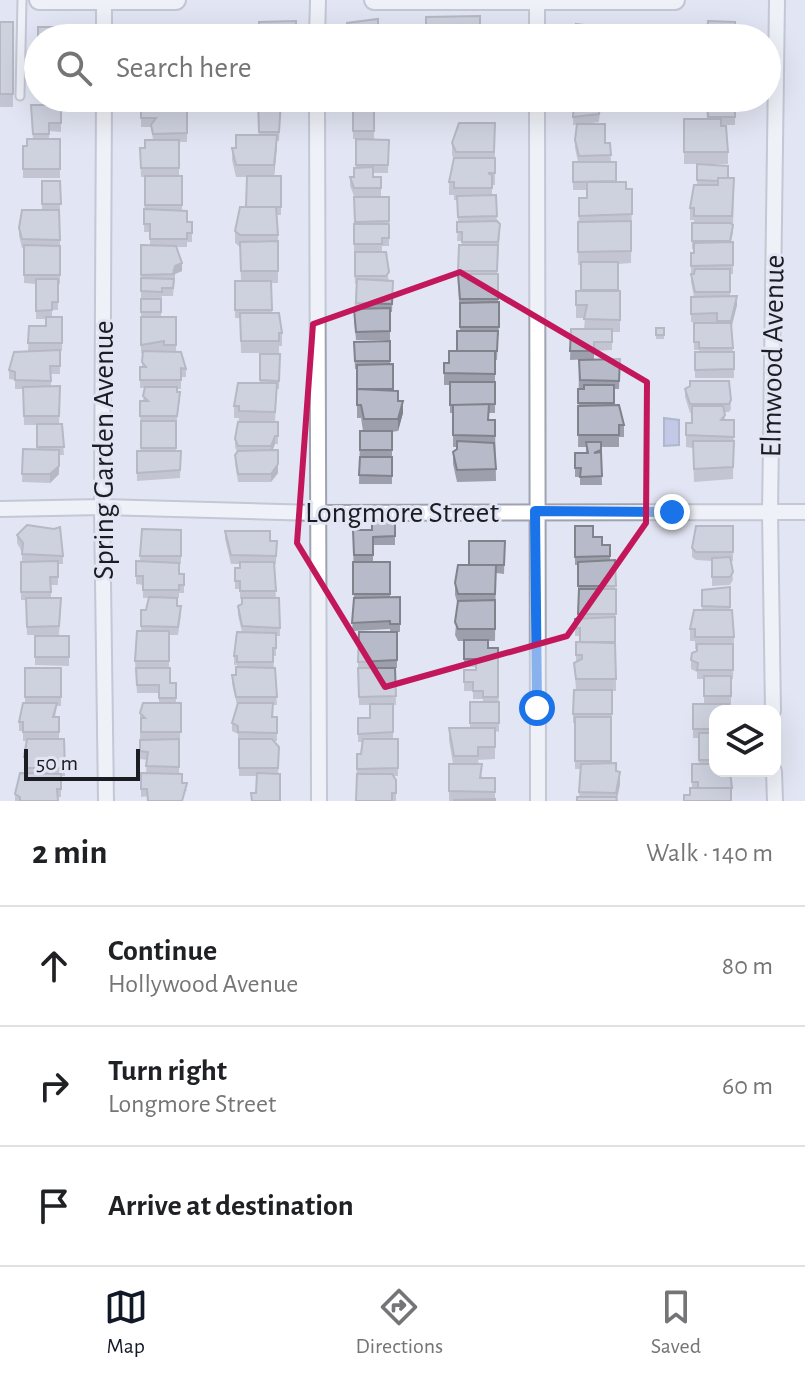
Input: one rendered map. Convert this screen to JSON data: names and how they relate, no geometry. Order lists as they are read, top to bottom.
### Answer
{
  "streets": {
    "street": ["Elmwood Avenue", "Spring Garden Avenue", "Longmore Street"]
  },
  "crossings": [
    ["Elmwood Avenue", "Longmore Street"],
    ["Spring Garden Avenue", "Longmore Street"]
  ],
  "scale_bar": "50 m",
  "page": {
    "search": "Search here",
    "scale": "50 m",
    "heading": ["2 min", "Walk · 140 m"],
    "list": [
      ["Continue", "Hollywood Avenue", "80 m"],
      ["Turn right", "Longmore Street", "60 m"],
      "Arrive at destination"
    ],
    "nav": ["Map", "Directions", "Saved"]
  }
}
